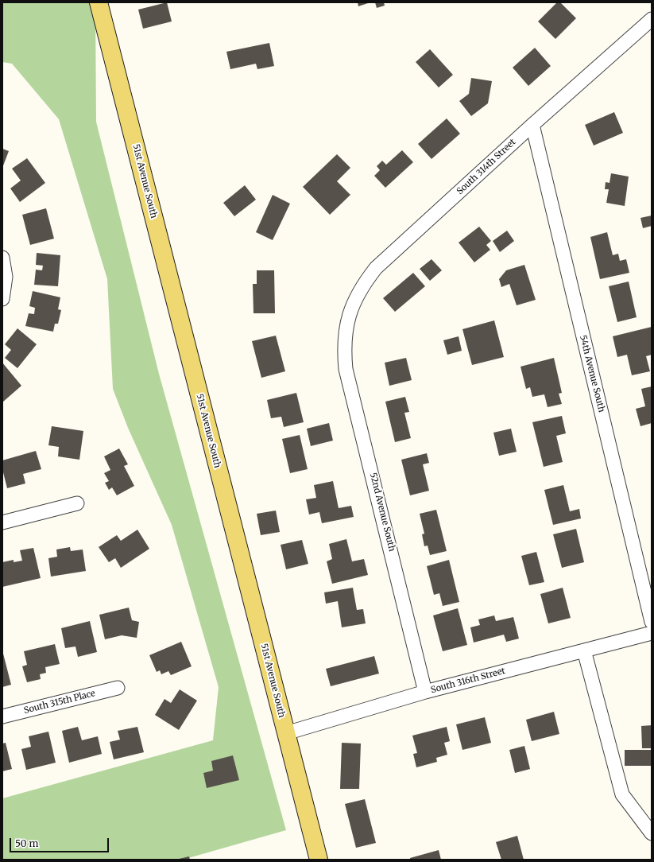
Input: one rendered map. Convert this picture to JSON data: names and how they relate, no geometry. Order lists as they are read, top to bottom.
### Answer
{
  "streets": {
    "main road": ["51st Avenue South"],
    "street": [
      "South 314th Street",
      "54th Avenue South",
      "52nd Avenue South",
      "South 316th Street",
      "South 315th Place"
    ]
  },
  "crossings": [
    ["South 314th Street", "54th Avenue South"],
    ["South 314th Street", "52nd Avenue South"],
    ["51st Avenue South", "South 316th Street"],
    ["52nd Avenue South", "South 316th Street"]
  ],
  "scale_bar": "50 m"
}
